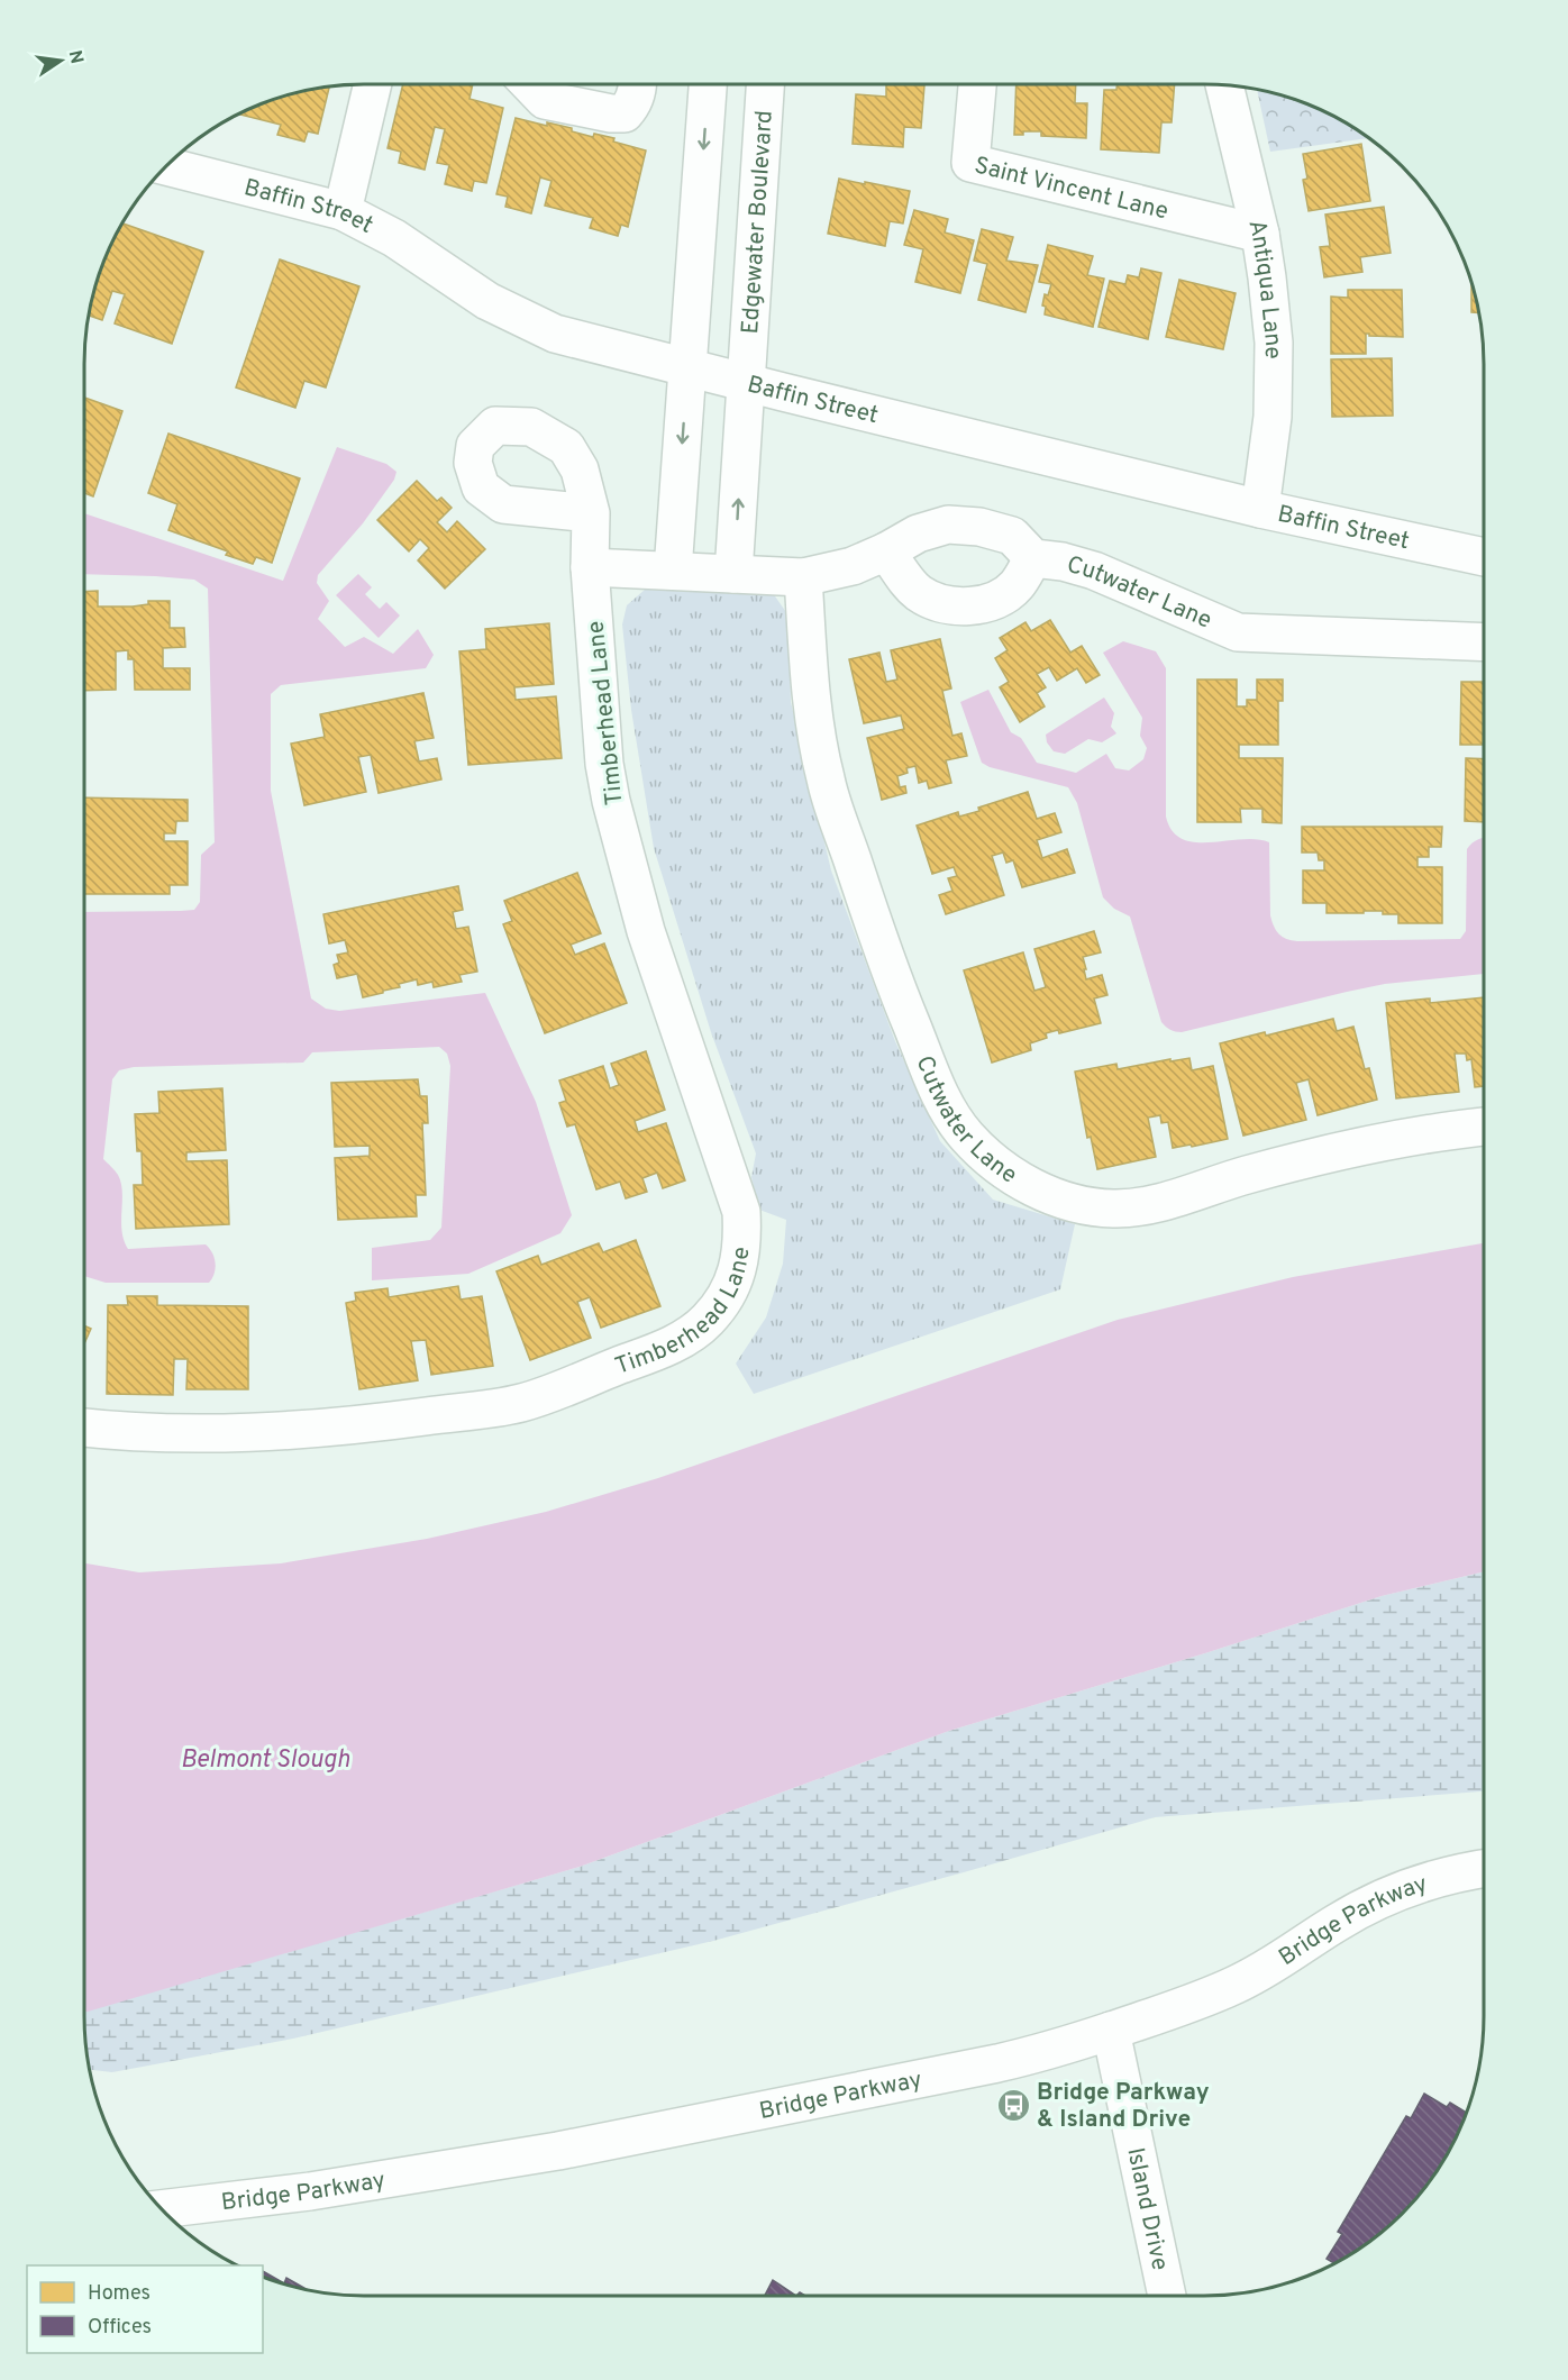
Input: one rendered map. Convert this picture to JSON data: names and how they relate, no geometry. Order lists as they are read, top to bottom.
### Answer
{
  "streets": {
    "street": [
      "Saint Vincent Lane",
      "Baffin Street",
      "Edgewater Boulevard",
      "Antiqua Lane",
      "Cutwater Lane",
      "Timberhead Lane",
      "Bridge Parkway",
      "Island Drive"
    ]
  },
  "crossings": [
    ["Saint Vincent Lane", "Antiqua Lane"],
    ["Baffin Street", "Edgewater Boulevard"],
    ["Baffin Street", "Antiqua Lane"],
    ["Edgewater Boulevard", "Cutwater Lane"],
    ["Cutwater Lane", "Timberhead Lane"],
    ["Bridge Parkway", "Island Drive"]
  ],
  "water": ["Belmont Slough"],
  "places": {
    "bus stop": ["Bridge Parkway & Island Drive"]
  },
  "legend": ["Homes", "Offices"],
  "north": "right"
}
